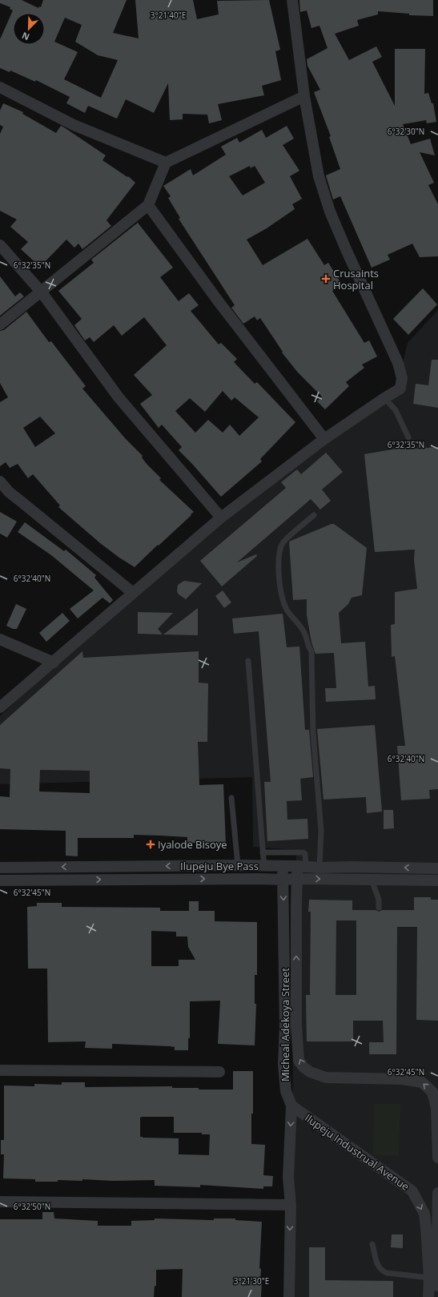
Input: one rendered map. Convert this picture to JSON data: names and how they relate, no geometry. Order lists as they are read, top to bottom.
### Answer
{
  "streets": {
    "street": ["Ilupeju Bye Pass", "Micheal Adekoya Street", "Ilupeju Industrual Avenue"]
  },
  "crossings": [
    ["Ilupeju Bye Pass", "Micheal Adekoya Street"],
    ["Micheal Adekoya Street", "Ilupeju Industrual Avenue"]
  ],
  "one_way": ["Ilupeju Industrual Avenue"],
  "places": {
    "health": ["Crusaints Hospital", "Iyalode Bisoye"]
  },
  "north": "bottom left",
  "coordinates": [
    "3°21'40\"E",
    "6°32'30\"N",
    "6°32'35\"N",
    "6°32'40\"N",
    "6°32'45\"N",
    "6°32'50\"N",
    "3°21'30\"E"
  ]
}
